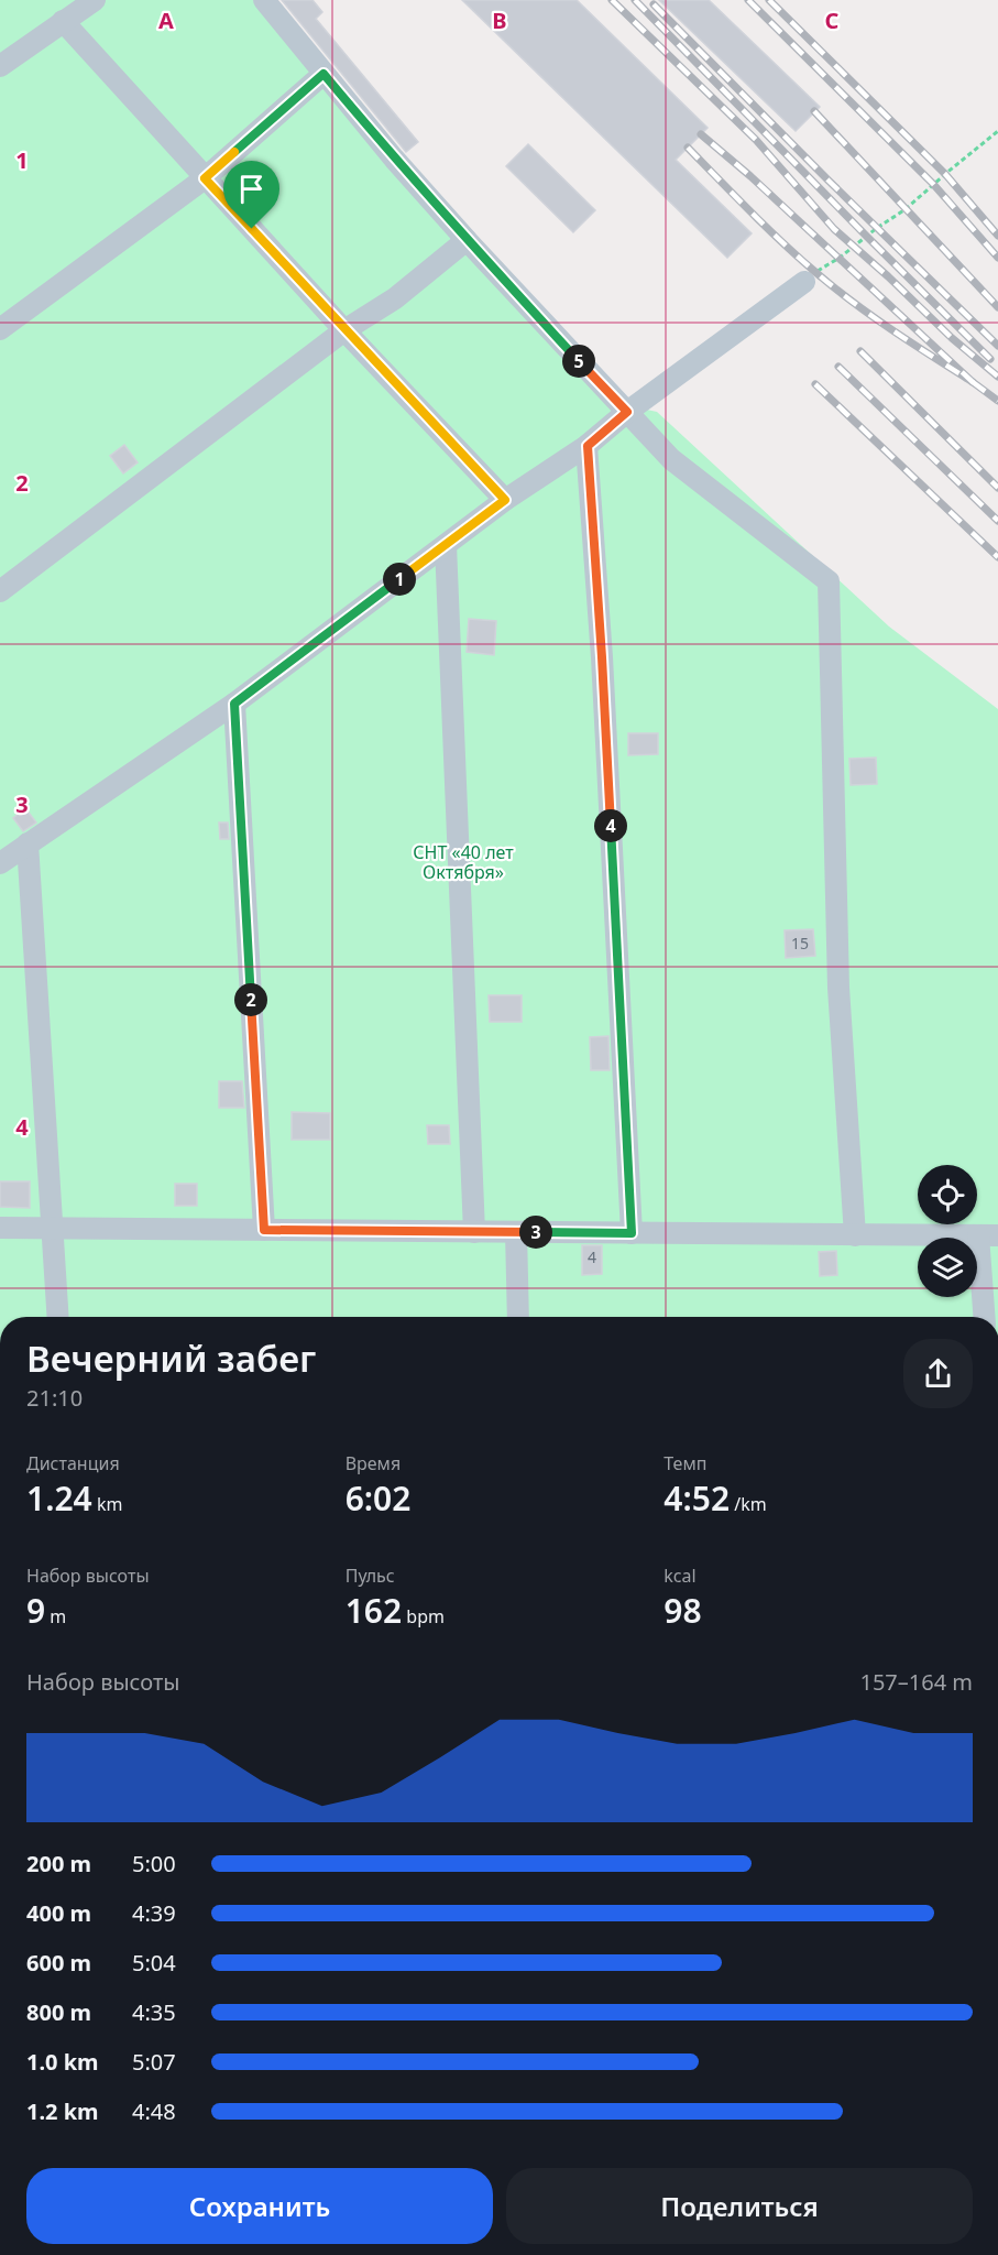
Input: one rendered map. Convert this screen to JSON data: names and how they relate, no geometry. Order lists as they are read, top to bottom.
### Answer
{
  "parks": ["СНТ «40 лет Октября»"],
  "house_numbers": ["15", "4"],
  "page": {
    "pins": [
      "5",
      "1",
      "4",
      "2",
      "3"
    ],
    "heading": ["Вечерний забег", "21:10"],
    "stats": [
      ["Дистанция", "1.24 km"],
      ["Время", "6:02"],
      ["Темп", "4:52 /km"],
      ["Набор высоты", "9 m"],
      ["Пульс", "162 bpm"],
      ["kcal", "98"]
    ],
    "chart": ["Набор высоты", "157–164 m"],
    "list": [
      {
        "name": "200 m",
        "note": "5:00"
      },
      {
        "name": "400 m",
        "note": "4:39"
      },
      {
        "name": "600 m",
        "note": "5:04"
      },
      {
        "name": "800 m",
        "note": "4:35"
      },
      {
        "name": "1.0 km",
        "note": "5:07"
      },
      {
        "name": "1.2 km",
        "note": "4:48"
      }
    ],
    "buttons": ["Сохранить", "Поделиться"]
  },
  "grid": {
    "columns": ["A", "B", "C"],
    "rows": [
      "1",
      "2",
      "3",
      "4"
    ]
  }
}
